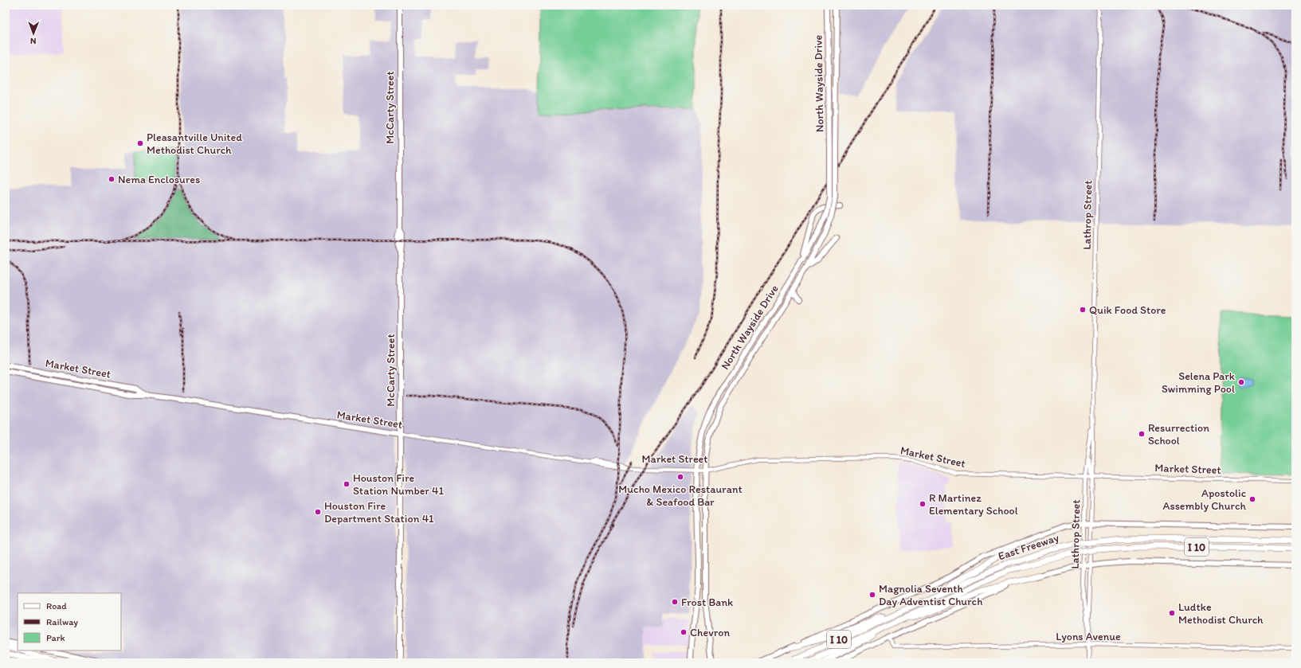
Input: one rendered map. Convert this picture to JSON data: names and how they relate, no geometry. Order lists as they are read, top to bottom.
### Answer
{
  "streets": {
    "highway": ["East Freeway", "I 10"],
    "main road": ["North Wayside Drive", "McCarty Street", "Market Street"],
    "street": ["Lathrop Street", "Lyons Avenue"]
  },
  "crossings": [
    ["North Wayside Drive", "Market Street"],
    ["McCarty Street", "Market Street"],
    ["Lathrop Street", "Market Street"],
    ["Lathrop Street", "Lyons Avenue"]
  ],
  "places": [
    "Pleasantville United Methodist Church",
    "Nema Enclosures",
    "Quik Food Store",
    "Selena Park Swimming Pool",
    "Resurrection School",
    "Mucho Mexico Restaurant & Seafood Bar",
    "Houston Fire Station Number 41",
    "Apostolic Assembly Church",
    "R Martinez Elementary School",
    "Houston Fire Department Station 41",
    "Magnolia Seventh Day Adventist Church",
    "Frost Bank",
    "Ludtke Methodist Church",
    "Chevron"
  ],
  "legend": ["Road", "Railway", "Park"],
  "north": "bottom"
}
